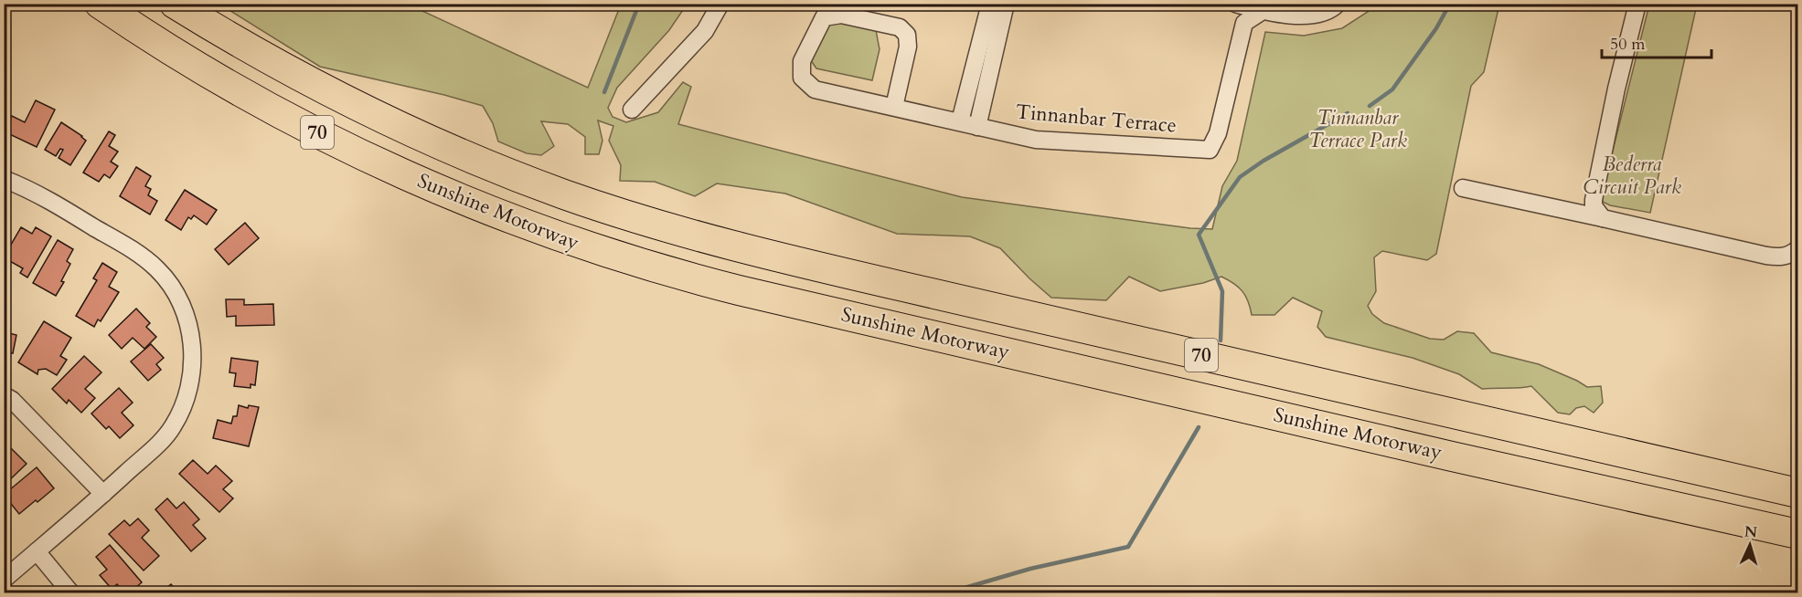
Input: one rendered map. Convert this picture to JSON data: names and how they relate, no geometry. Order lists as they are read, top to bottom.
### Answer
{
  "streets": {
    "highway": ["70", "Sunshine Motorway"],
    "street": ["Tinnanbar Terrace"]
  },
  "parks": ["Tinnanbar Terrace Park", "Bederra Circuit Park"],
  "scale_bar": "50 m",
  "north": "top"
}
